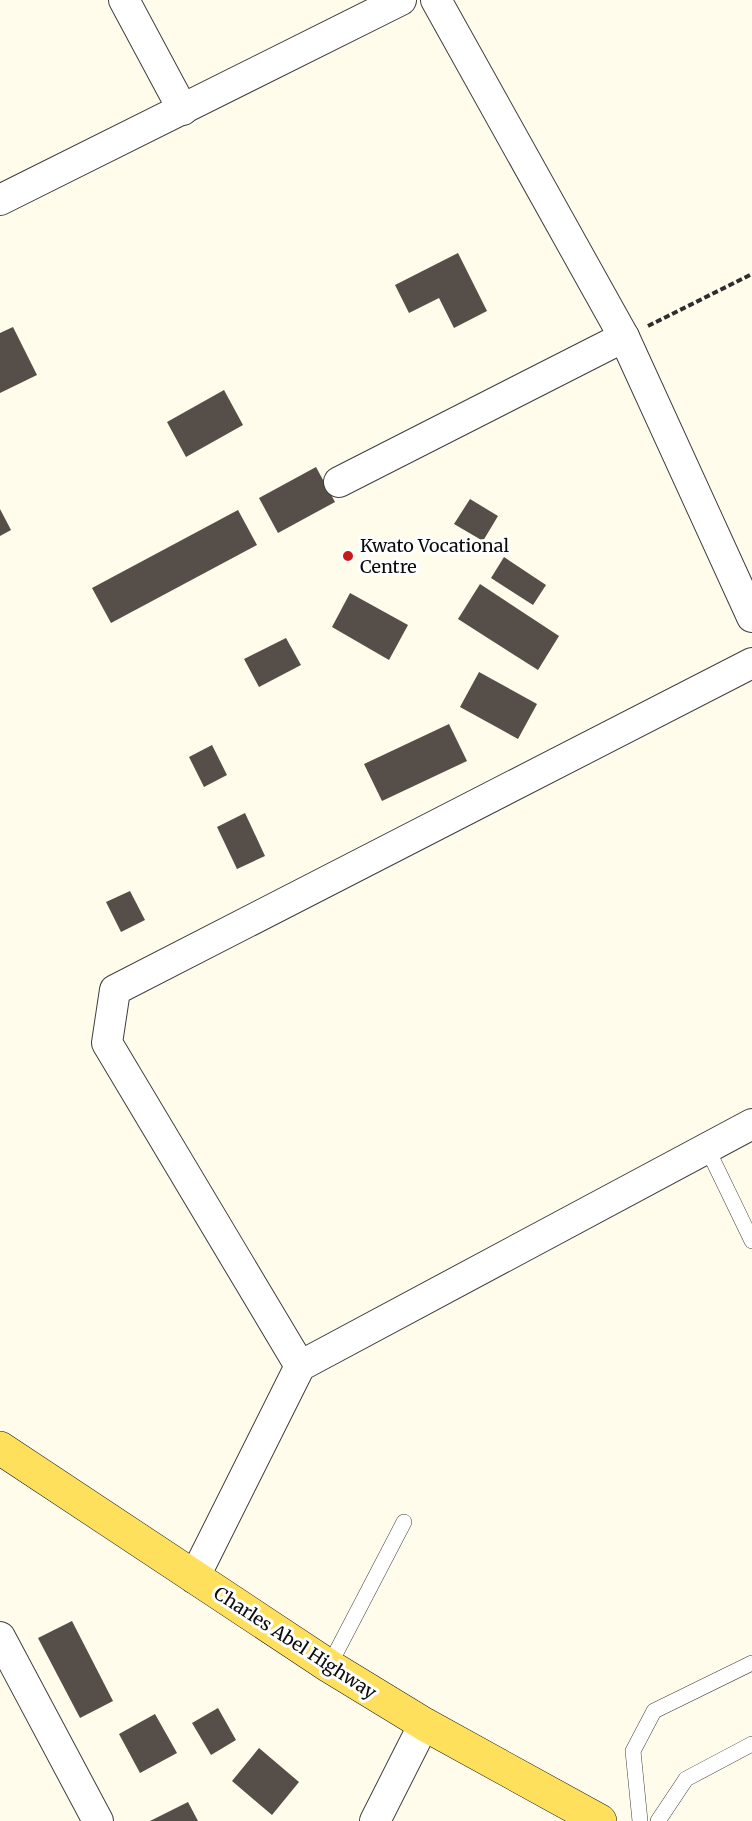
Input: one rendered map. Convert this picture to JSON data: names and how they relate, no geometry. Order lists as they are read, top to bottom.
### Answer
{
  "streets": {
    "main road": ["Charles Abel Highway"]
  },
  "places": ["Kwato Vocational Centre"]
}
